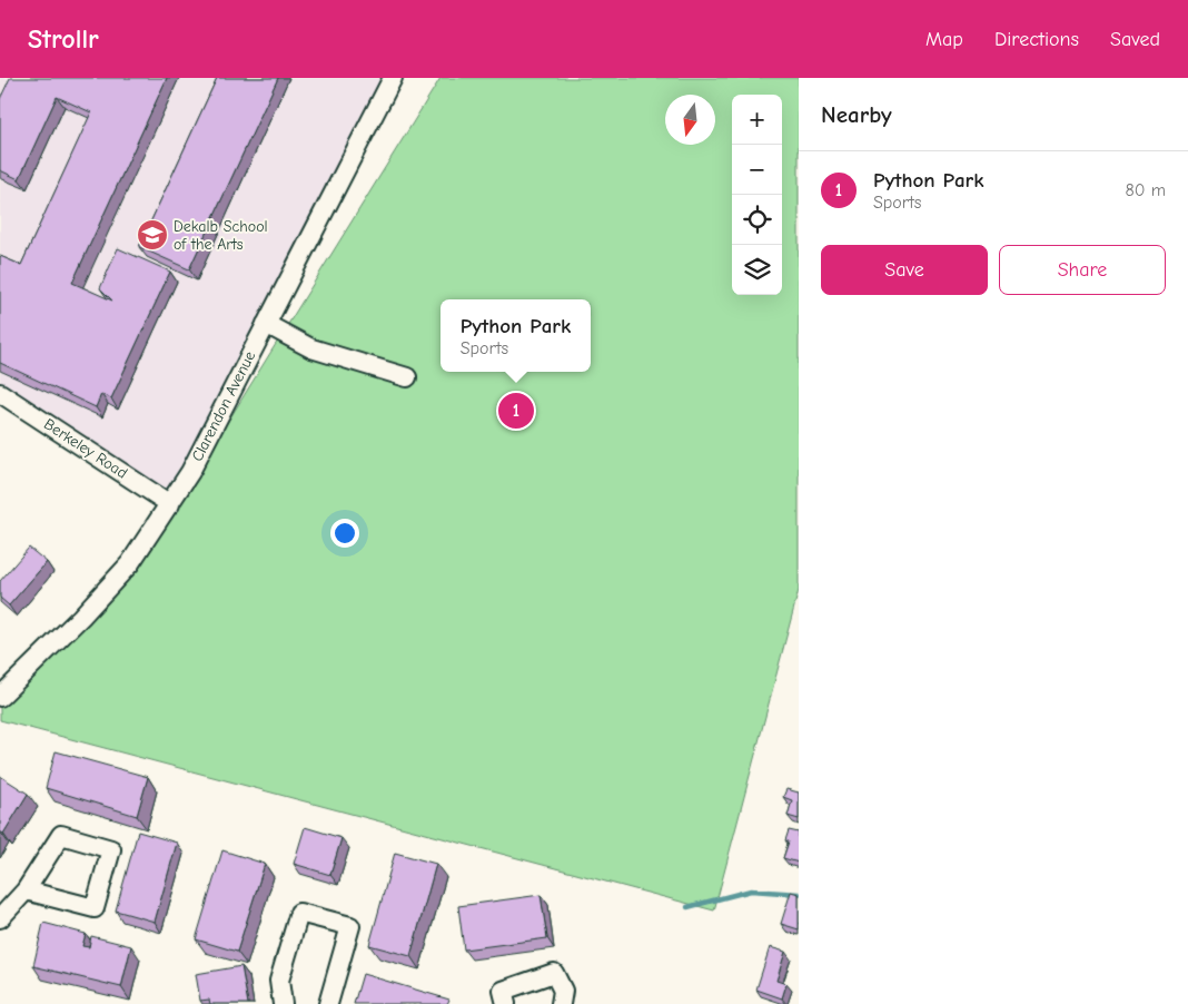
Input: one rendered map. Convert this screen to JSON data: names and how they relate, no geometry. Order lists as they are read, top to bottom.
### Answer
{
  "streets": {
    "street": ["Clarendon Avenue", "Berkeley Road"]
  },
  "crossings": [
    ["Clarendon Avenue", "Berkeley Road"]
  ],
  "places": {
    "school or university": ["Dekalb School of the Arts"]
  },
  "north": "bottom",
  "page": {
    "header": "Strollr",
    "nav": ["Map", "Directions", "Saved"],
    "heading": "Nearby",
    "map_buttons": ["+", "−"],
    "list": [
      {
        "mark": "1",
        "name": "Python Park",
        "note": "Sports",
        "value": "80 m"
      }
    ],
    "buttons": ["Save", "Share"],
    "popup": ["Python Park", "Sports"],
    "pins": "1"
  }
}
